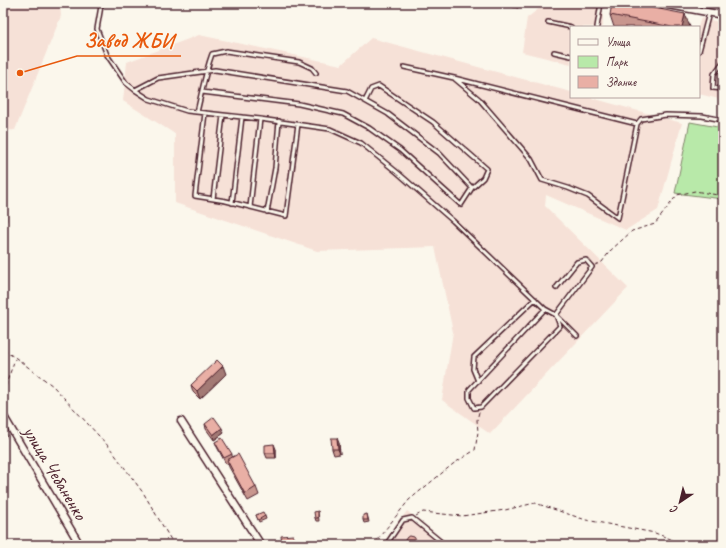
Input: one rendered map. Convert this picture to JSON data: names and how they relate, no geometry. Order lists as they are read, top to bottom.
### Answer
{
  "streets": {
    "street": ["улица Чебаненко"]
  },
  "places": ["Завод ЖБИ"],
  "legend": ["Улица", "Парк", "Здание"],
  "north": "bottom left"
}
